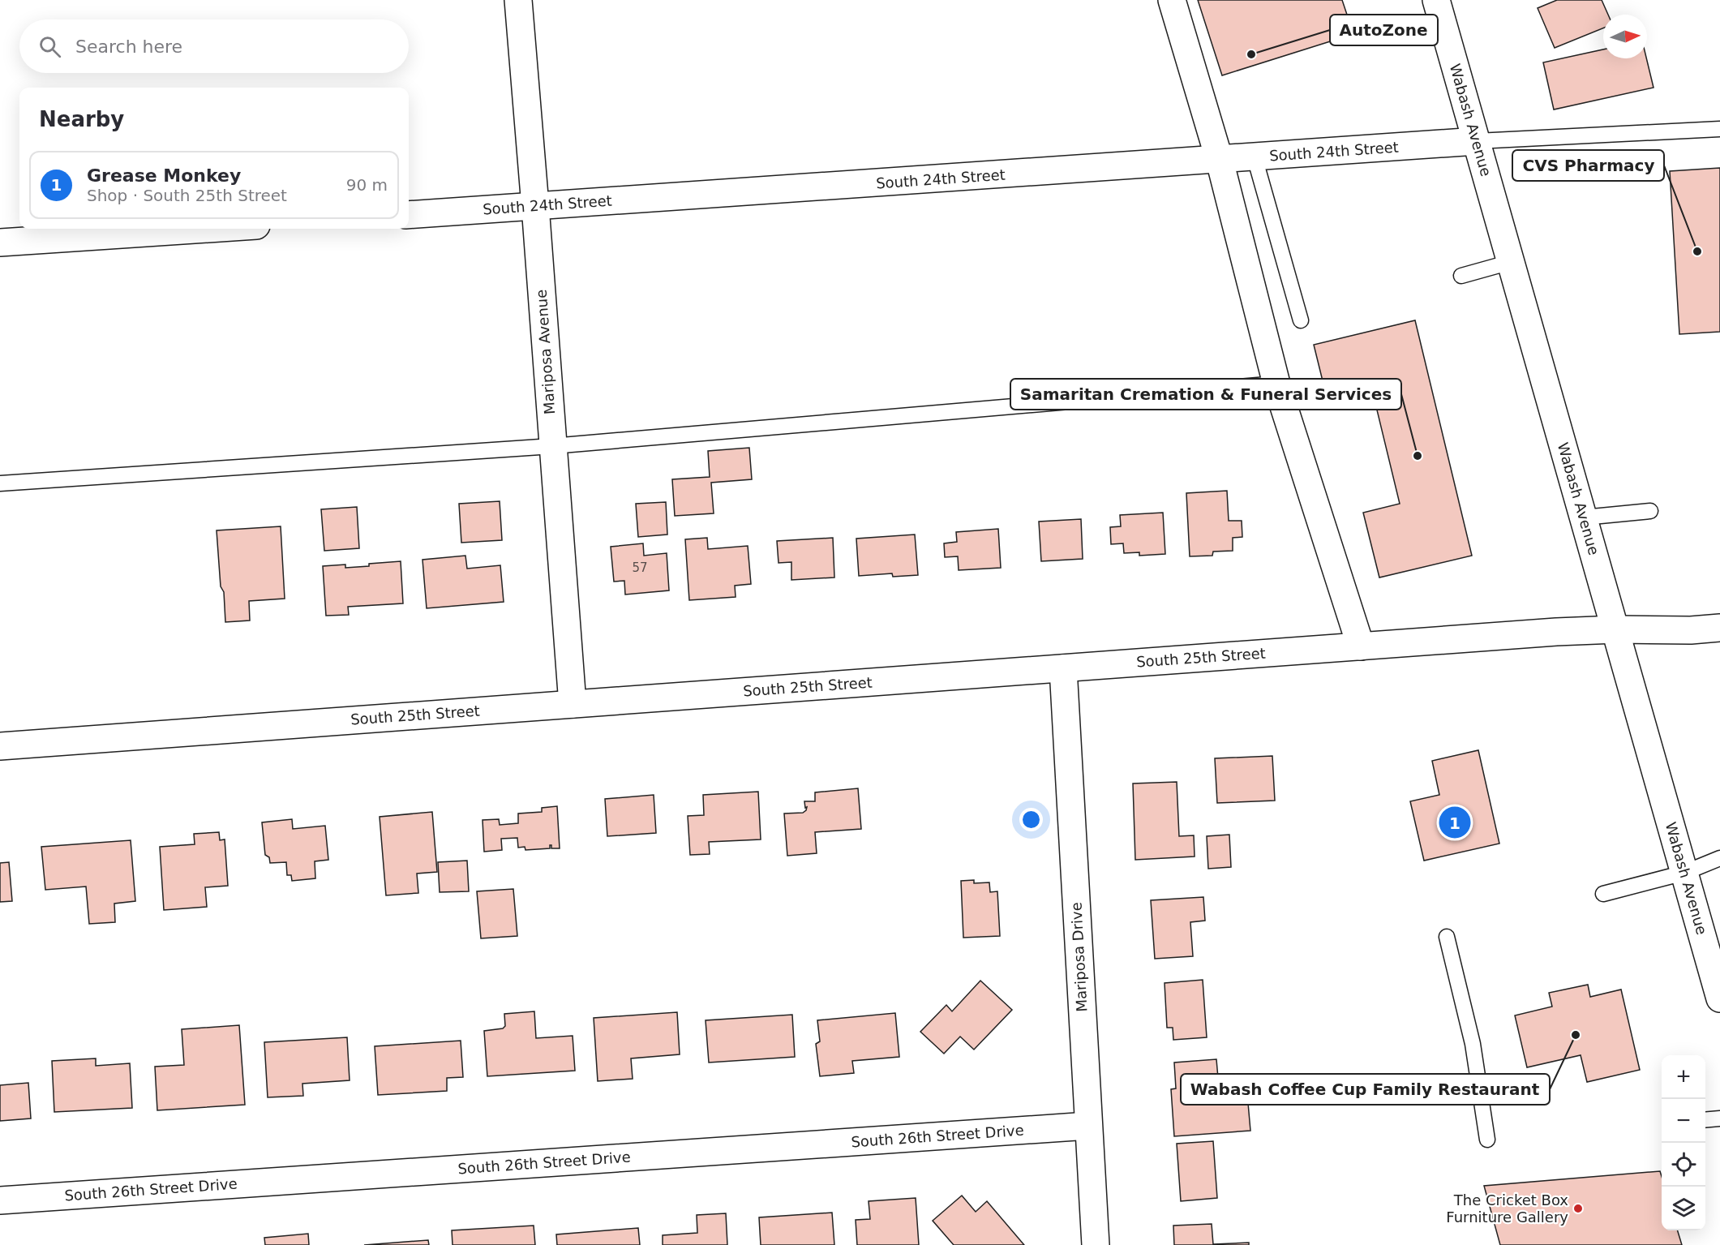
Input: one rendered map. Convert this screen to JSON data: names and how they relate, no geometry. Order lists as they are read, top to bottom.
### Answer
{
  "streets": {
    "street": [
      "Wabash Avenue",
      "South 24th Street",
      "Mariposa Avenue",
      "South 25th Street",
      "Mariposa Drive",
      "South 26th Street Drive"
    ]
  },
  "crossings": [
    ["Wabash Avenue", "South 24th Street"],
    ["Wabash Avenue", "South 25th Street"],
    ["South 24th Street", "Mariposa Avenue"],
    ["Mariposa Avenue", "South 25th Street"],
    ["South 25th Street", "Mariposa Drive"],
    ["Mariposa Drive", "South 26th Street Drive"]
  ],
  "places": [
    "AutoZone",
    "CVS Pharmacy",
    "Samaritan Cremation & Funeral Services",
    "Wabash Coffee Cup Family Restaurant",
    "The Cricket Box Furniture Gallery"
  ],
  "house_numbers": ["57"],
  "north": "right",
  "page": {
    "search": "Search here",
    "heading": "Nearby",
    "list": [
      {
        "mark": "1",
        "name": "Grease Monkey",
        "note": "Shop · South 25th Street",
        "value": "90 m"
      }
    ],
    "pins": "1",
    "map_buttons": ["+", "−"]
  }
}
